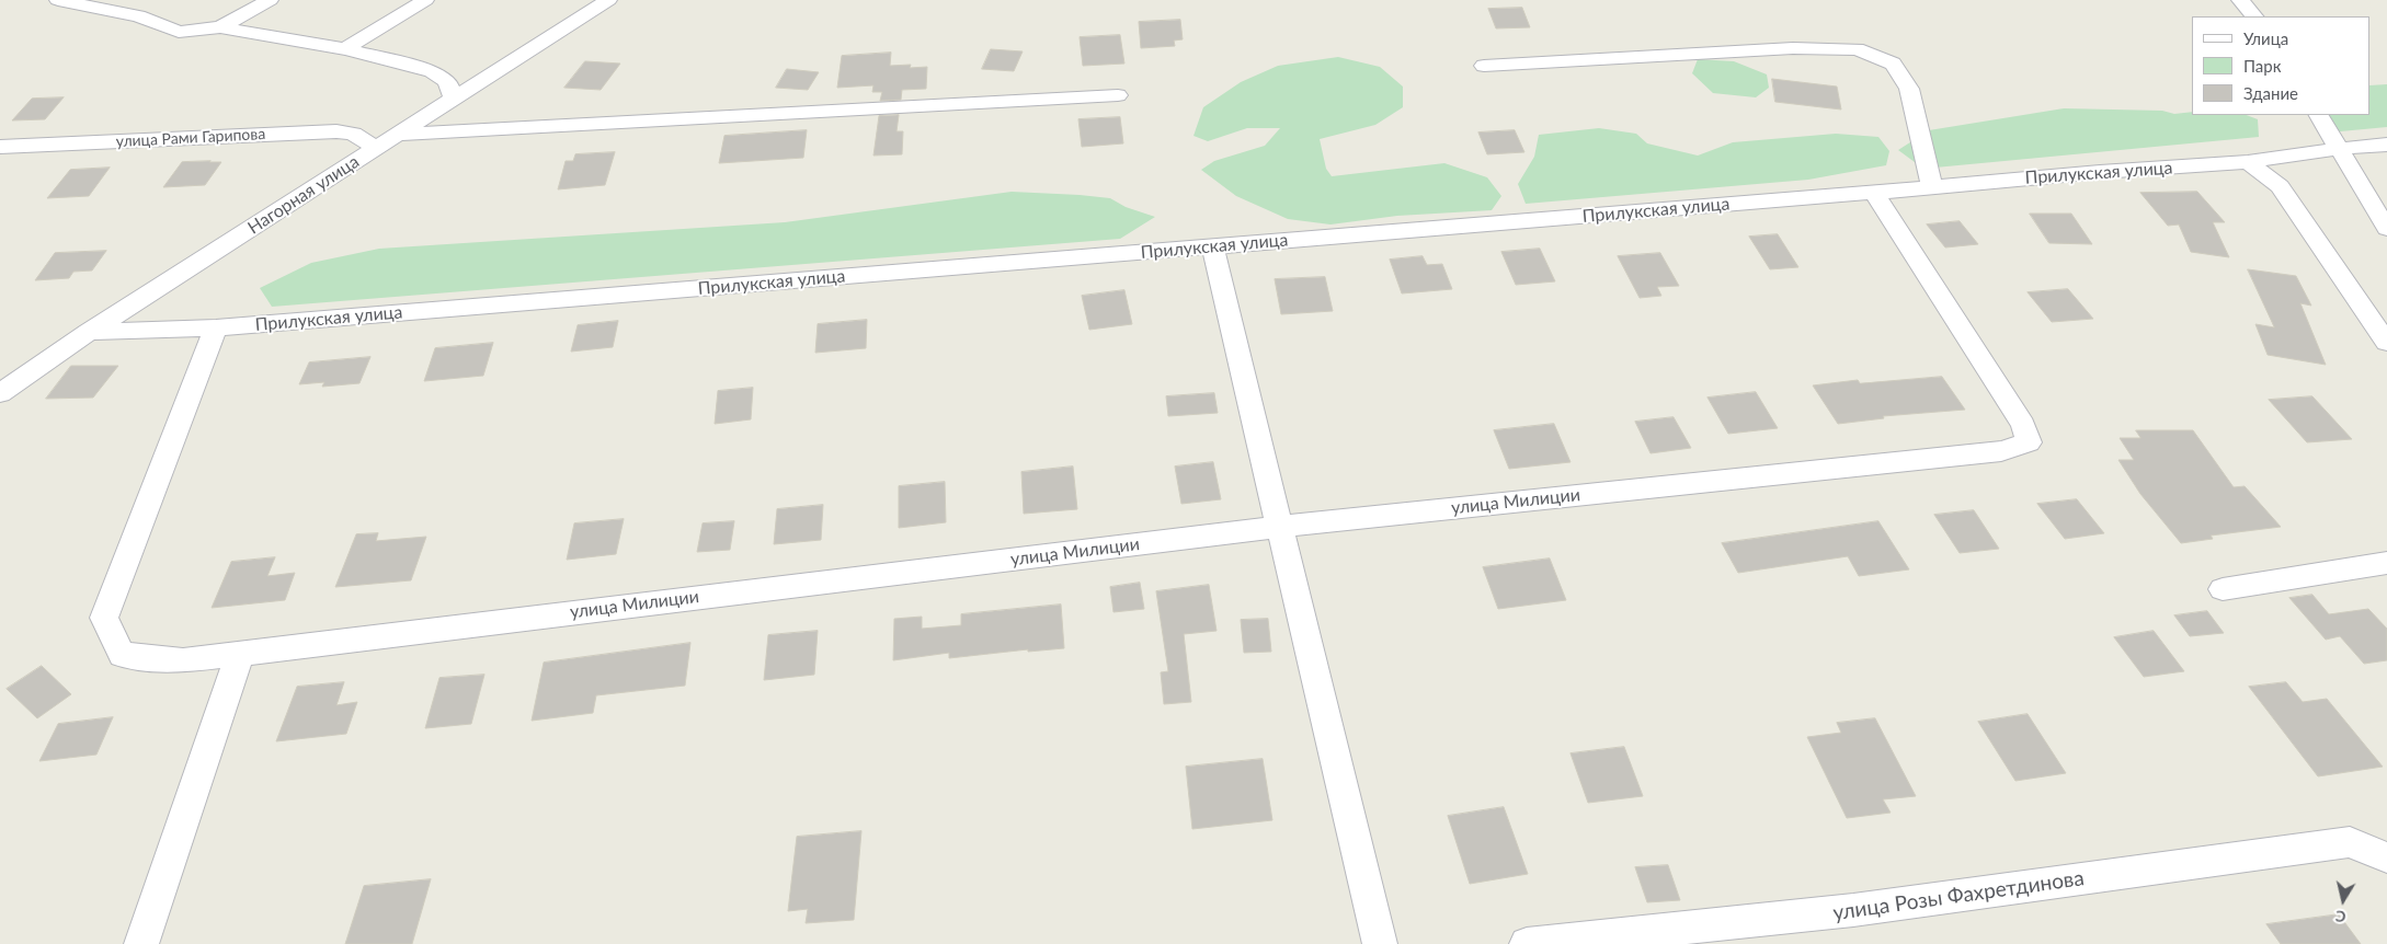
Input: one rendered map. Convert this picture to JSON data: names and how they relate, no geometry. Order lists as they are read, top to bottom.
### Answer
{
  "streets": {
    "street": [
      "улица Рами Гарипова",
      "Прилукская улица",
      "Нагорная улица",
      "улица Милиции",
      "улица Розы Фахретдинова"
    ]
  },
  "crossings": [
    ["улица Рами Гарипова", "Нагорная улица"],
    ["Прилукская улица", "Нагорная улица"],
    ["Прилукская улица", "улица Милиции"]
  ],
  "legend": ["Улица", "Парк", "Здание"],
  "north": "bottom"
}
